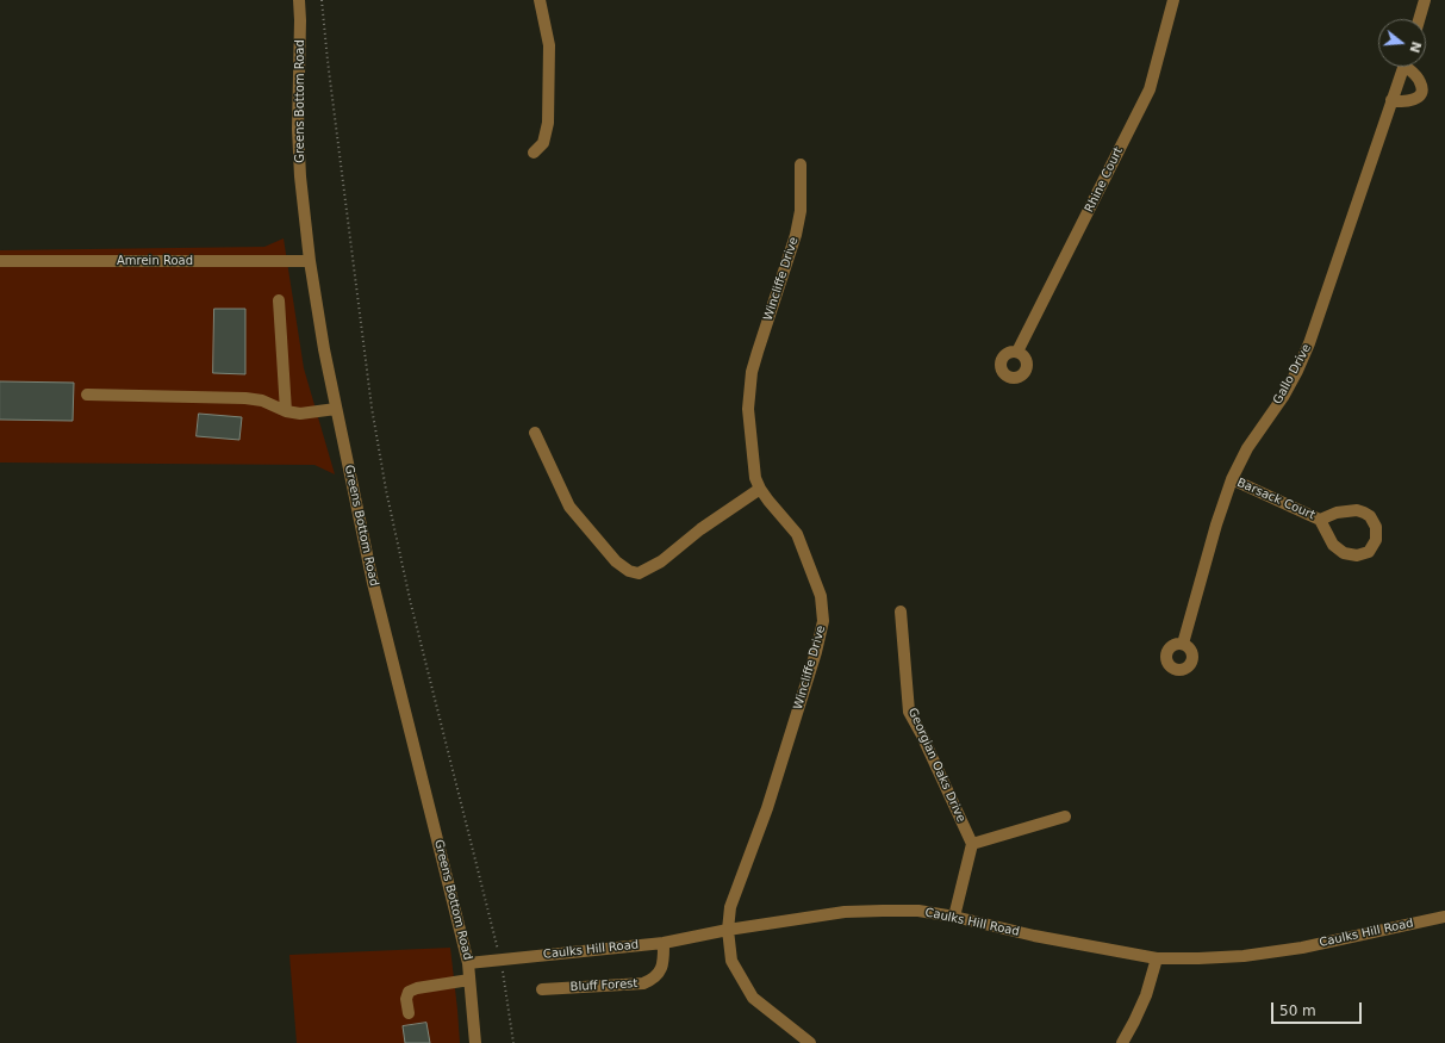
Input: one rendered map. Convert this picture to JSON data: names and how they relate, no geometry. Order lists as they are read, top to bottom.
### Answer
{
  "streets": {
    "street": [
      "Greens Bottom Road",
      "Rhine Court",
      "Amrein Road",
      "Wincliffe Drive",
      "Gallo Drive",
      "Barsack Court",
      "Georgian Oaks Drive",
      "Caulks Hill Road",
      "Bluff Forest"
    ]
  },
  "crossings": [
    ["Greens Bottom Road", "Amrein Road"],
    ["Greens Bottom Road", "Caulks Hill Road"],
    ["Wincliffe Drive", "Caulks Hill Road"],
    ["Gallo Drive", "Barsack Court"],
    ["Caulks Hill Road", "Bluff Forest"]
  ],
  "scale_bar": "50 m",
  "north": "right"
}
